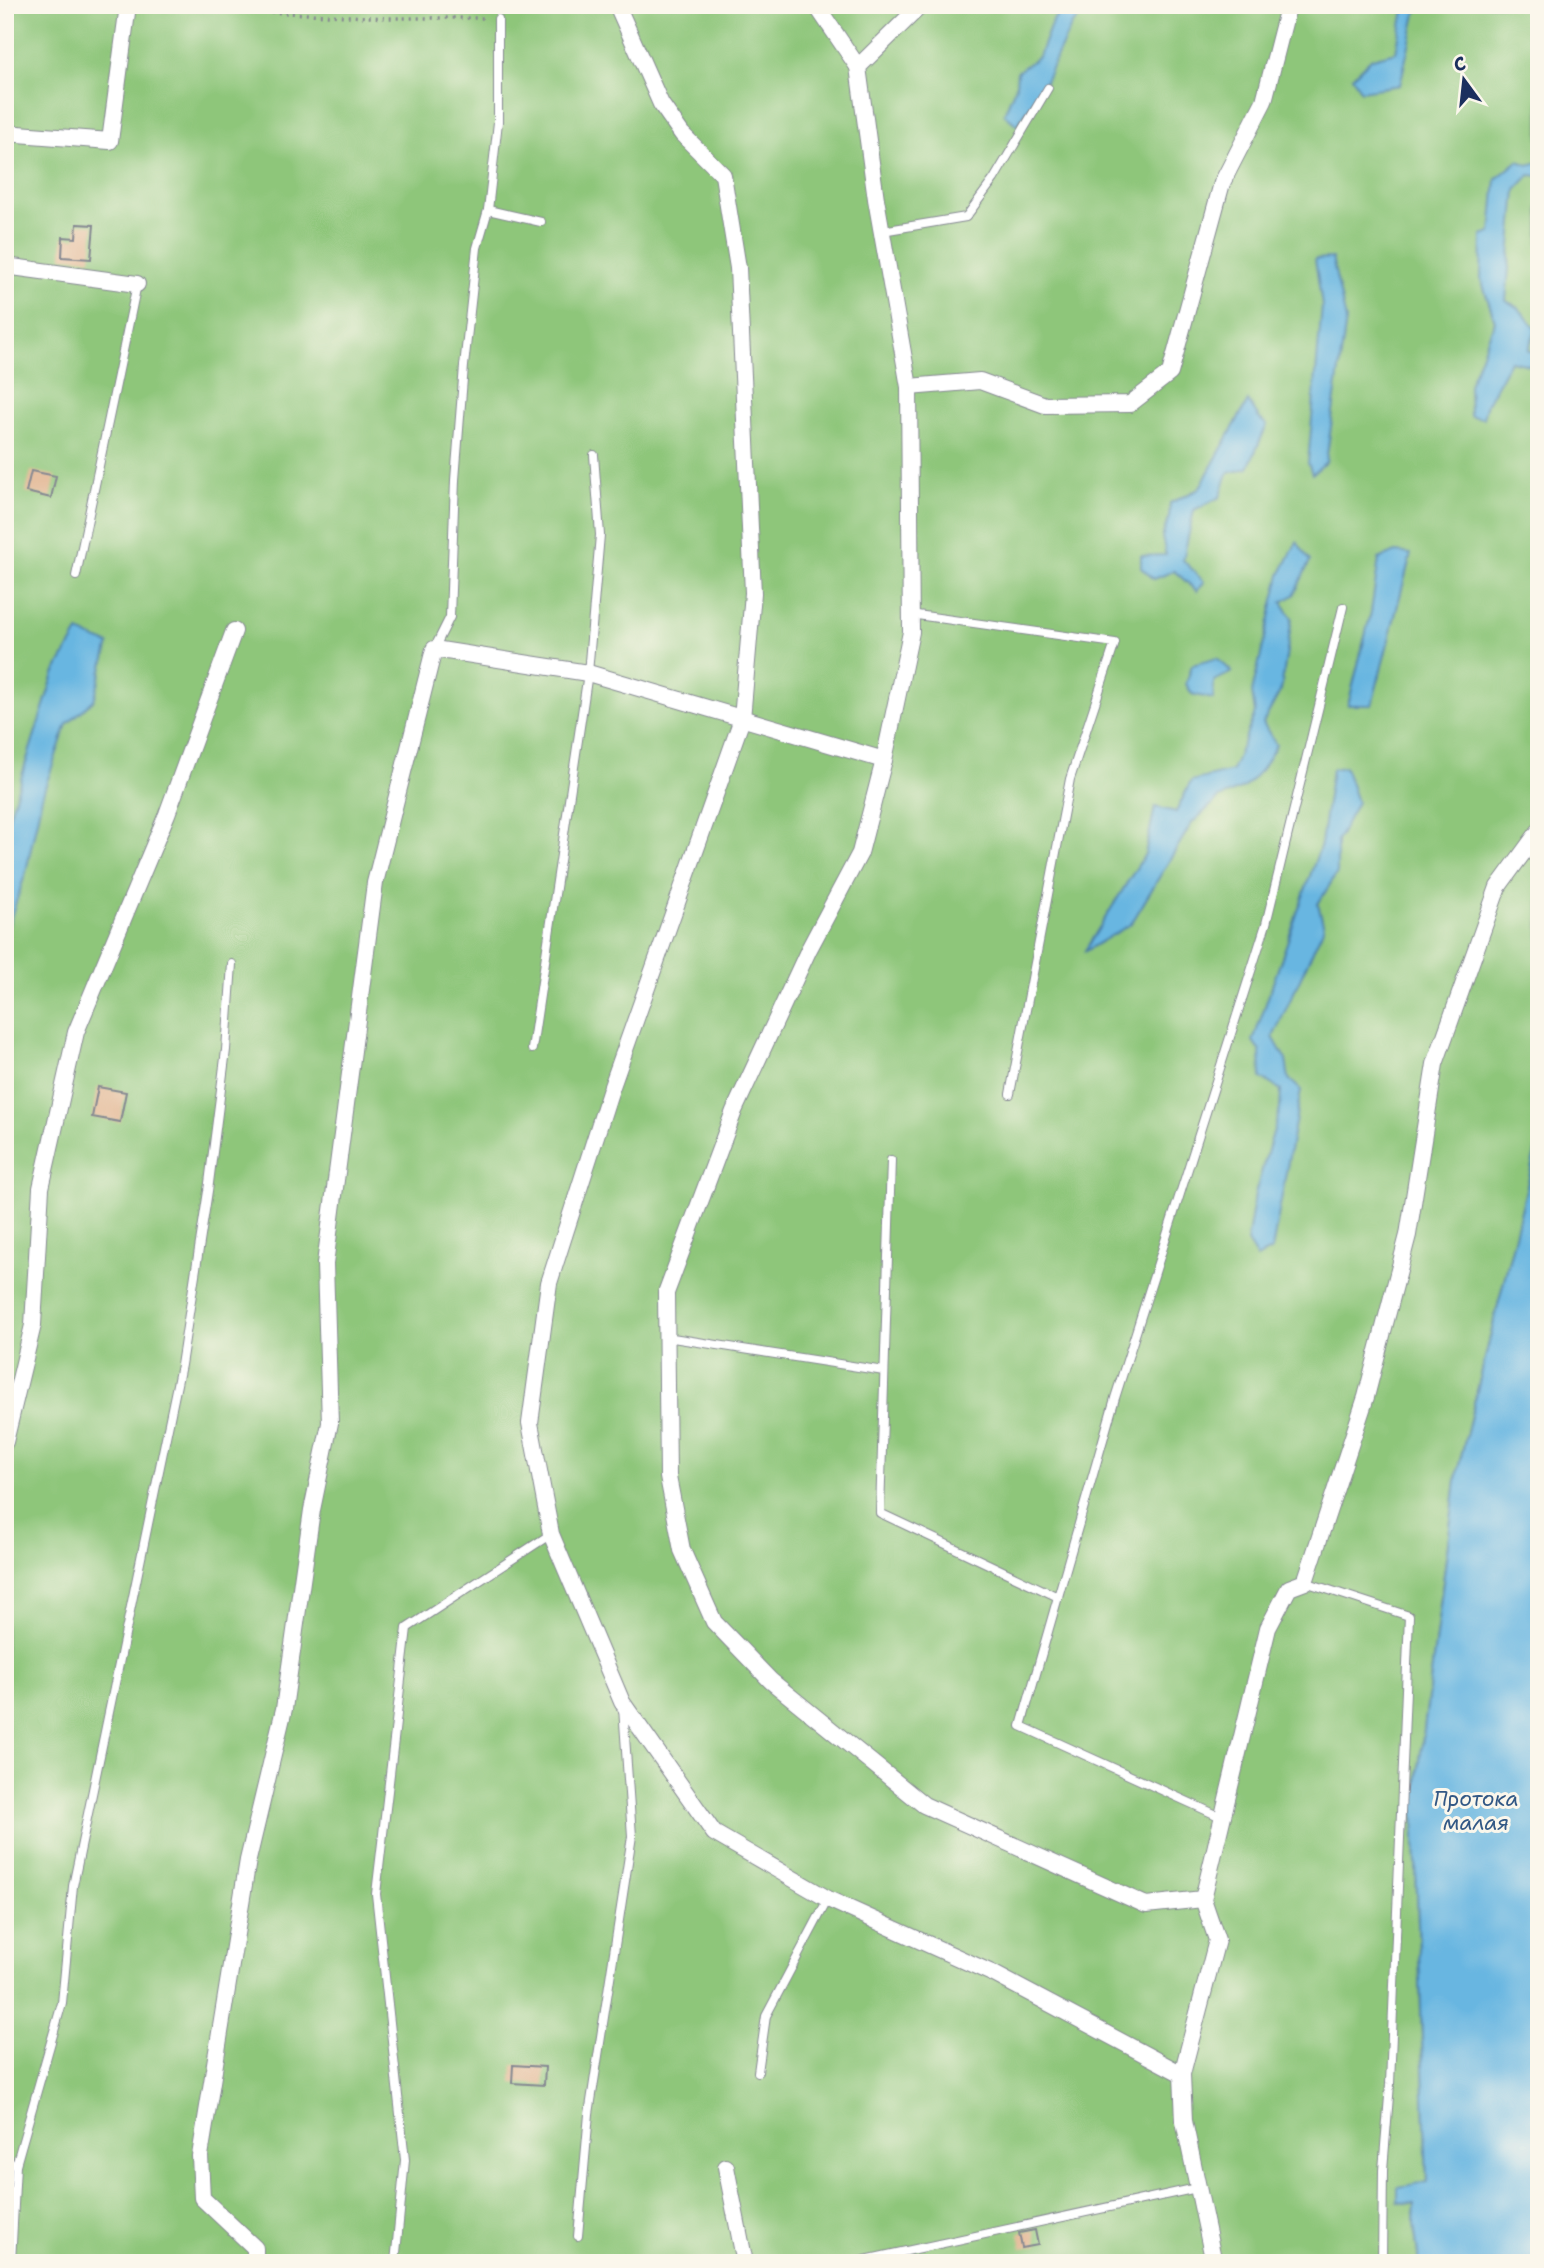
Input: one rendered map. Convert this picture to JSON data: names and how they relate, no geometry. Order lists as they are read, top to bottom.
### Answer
{
  "water": ["Протока малая"],
  "north": "top"
}
